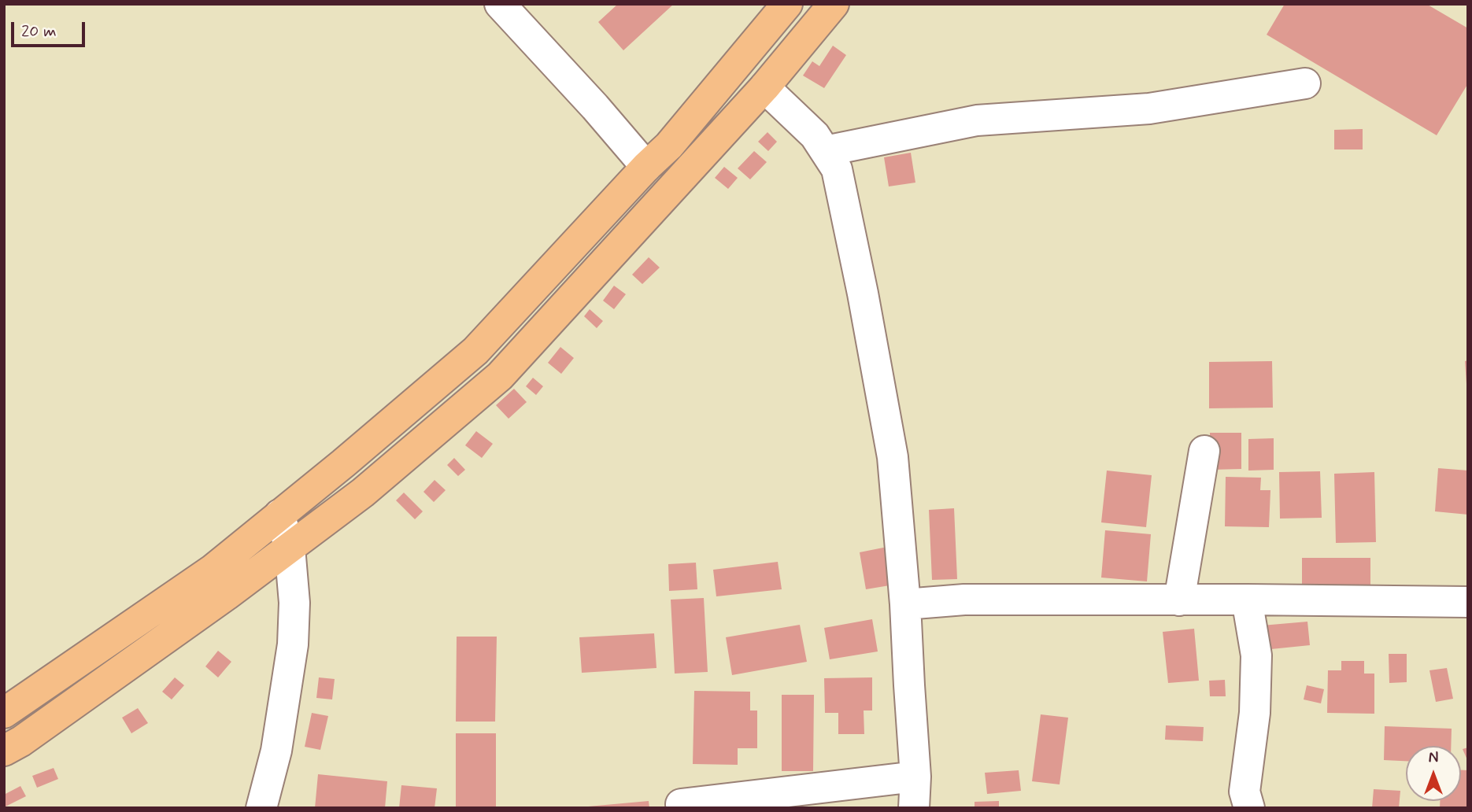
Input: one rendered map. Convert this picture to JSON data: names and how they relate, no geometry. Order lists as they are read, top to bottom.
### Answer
{
  "scale_bar": "20 m",
  "north": "top"
}
